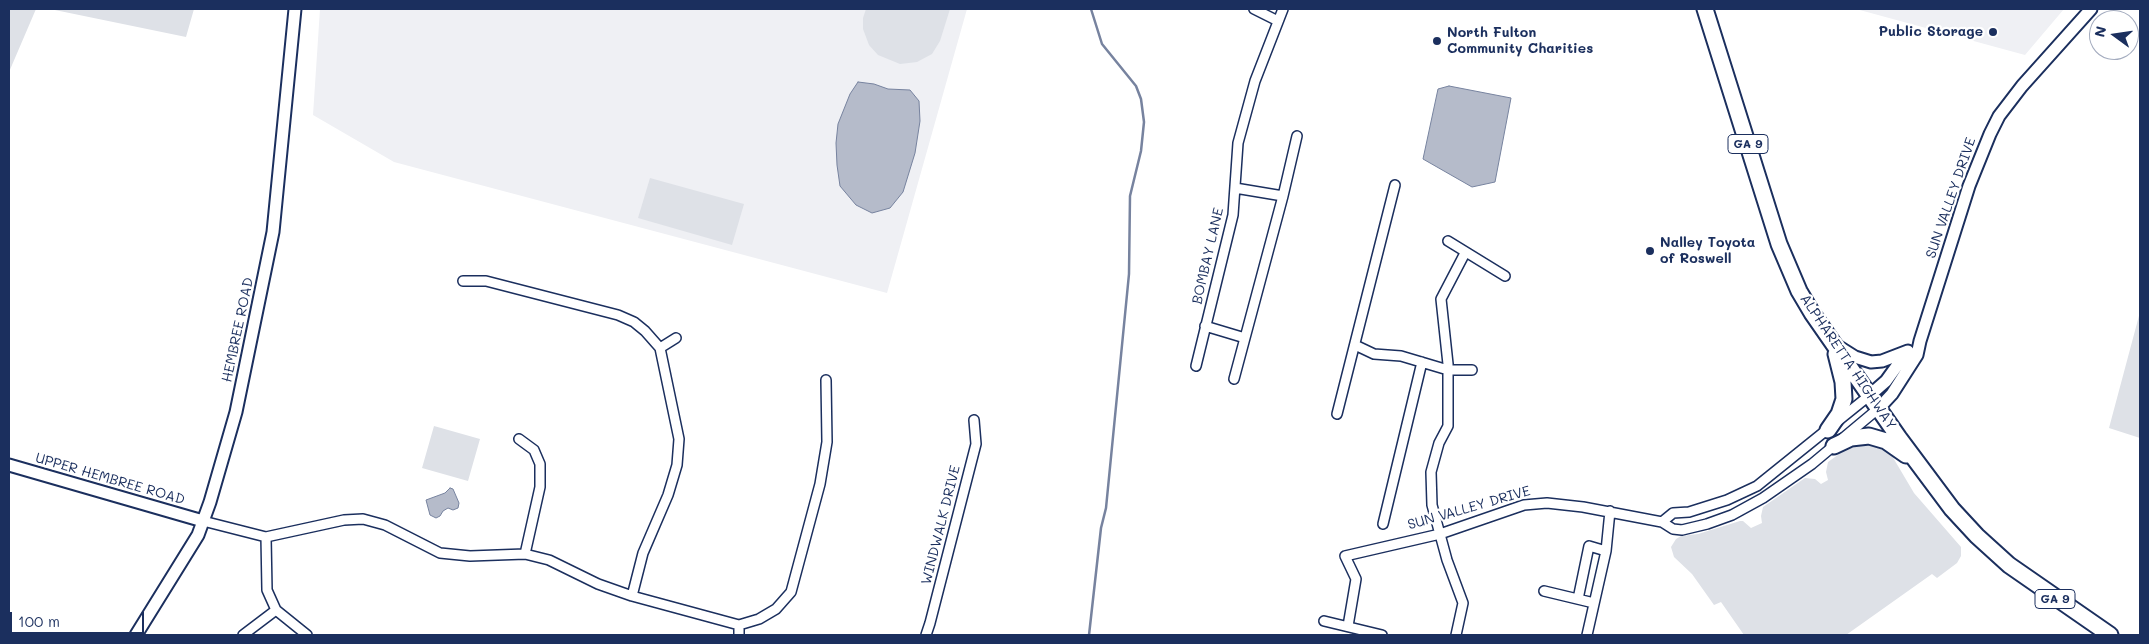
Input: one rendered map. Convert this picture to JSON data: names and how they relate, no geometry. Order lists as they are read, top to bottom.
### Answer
{
  "streets": {
    "highway": ["GA 9", "ALPHARETTA HIGHWAY"],
    "street": [
      "SUN VALLEY DRIVE",
      "BOMBAY LANE",
      "HEMBREE ROAD",
      "UPPER HEMBREE ROAD",
      "WINDWALK DRIVE"
    ]
  },
  "crossings": [
    ["SUN VALLEY DRIVE", "ALPHARETTA HIGHWAY"],
    ["HEMBREE ROAD", "UPPER HEMBREE ROAD"]
  ],
  "places": ["Public Storage", "North Fulton Community Charities", "Nalley Toyota of Roswell"],
  "scale_bar": "100 m",
  "north": "left"
}
